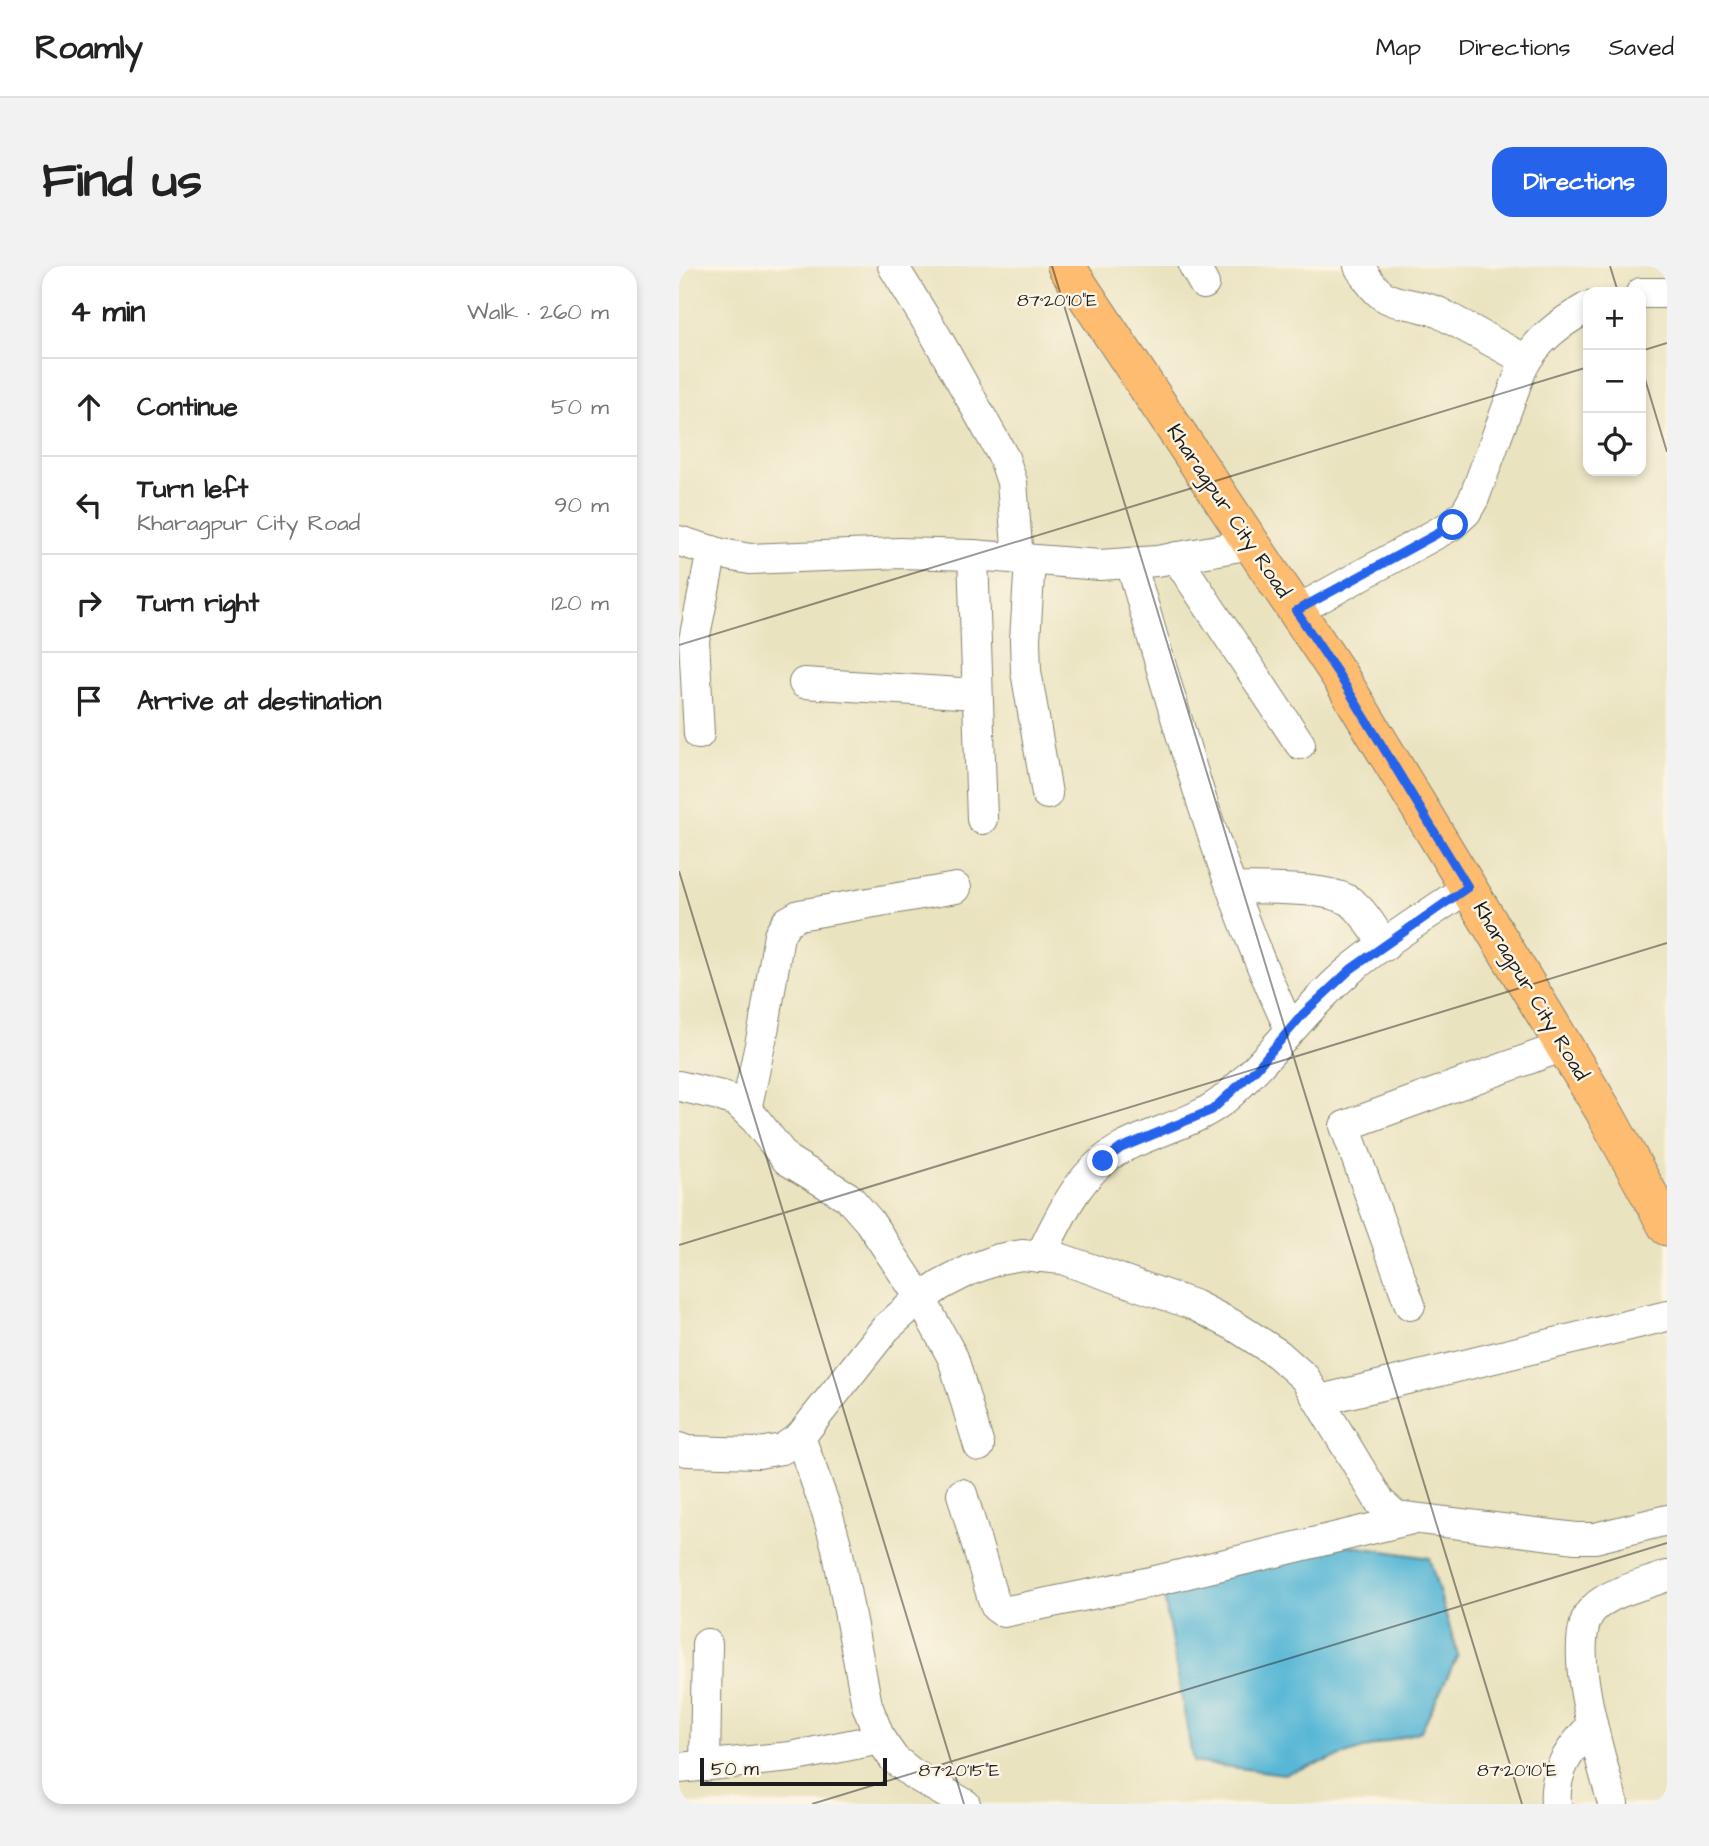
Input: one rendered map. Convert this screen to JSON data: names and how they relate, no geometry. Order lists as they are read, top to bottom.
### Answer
{
  "streets": {
    "main road": ["Kharagpur City Road"]
  },
  "scale_bar": "50 m",
  "page": {
    "header": "Roamly",
    "nav": ["Map", "Directions", "Saved"],
    "buttons": "Directions",
    "title": "Find us",
    "heading": ["4 min", "Walk · 260 m"],
    "map_buttons": ["+", "−"],
    "list": [
      ["Continue", "50 m"],
      ["Turn left", "Kharagpur City Road", "90 m"],
      ["Turn right", "120 m"],
      "Arrive at destination"
    ],
    "scale": "50 m"
  },
  "coordinates": ["87°20'10\"E", "87°20'15\"E"]
}
